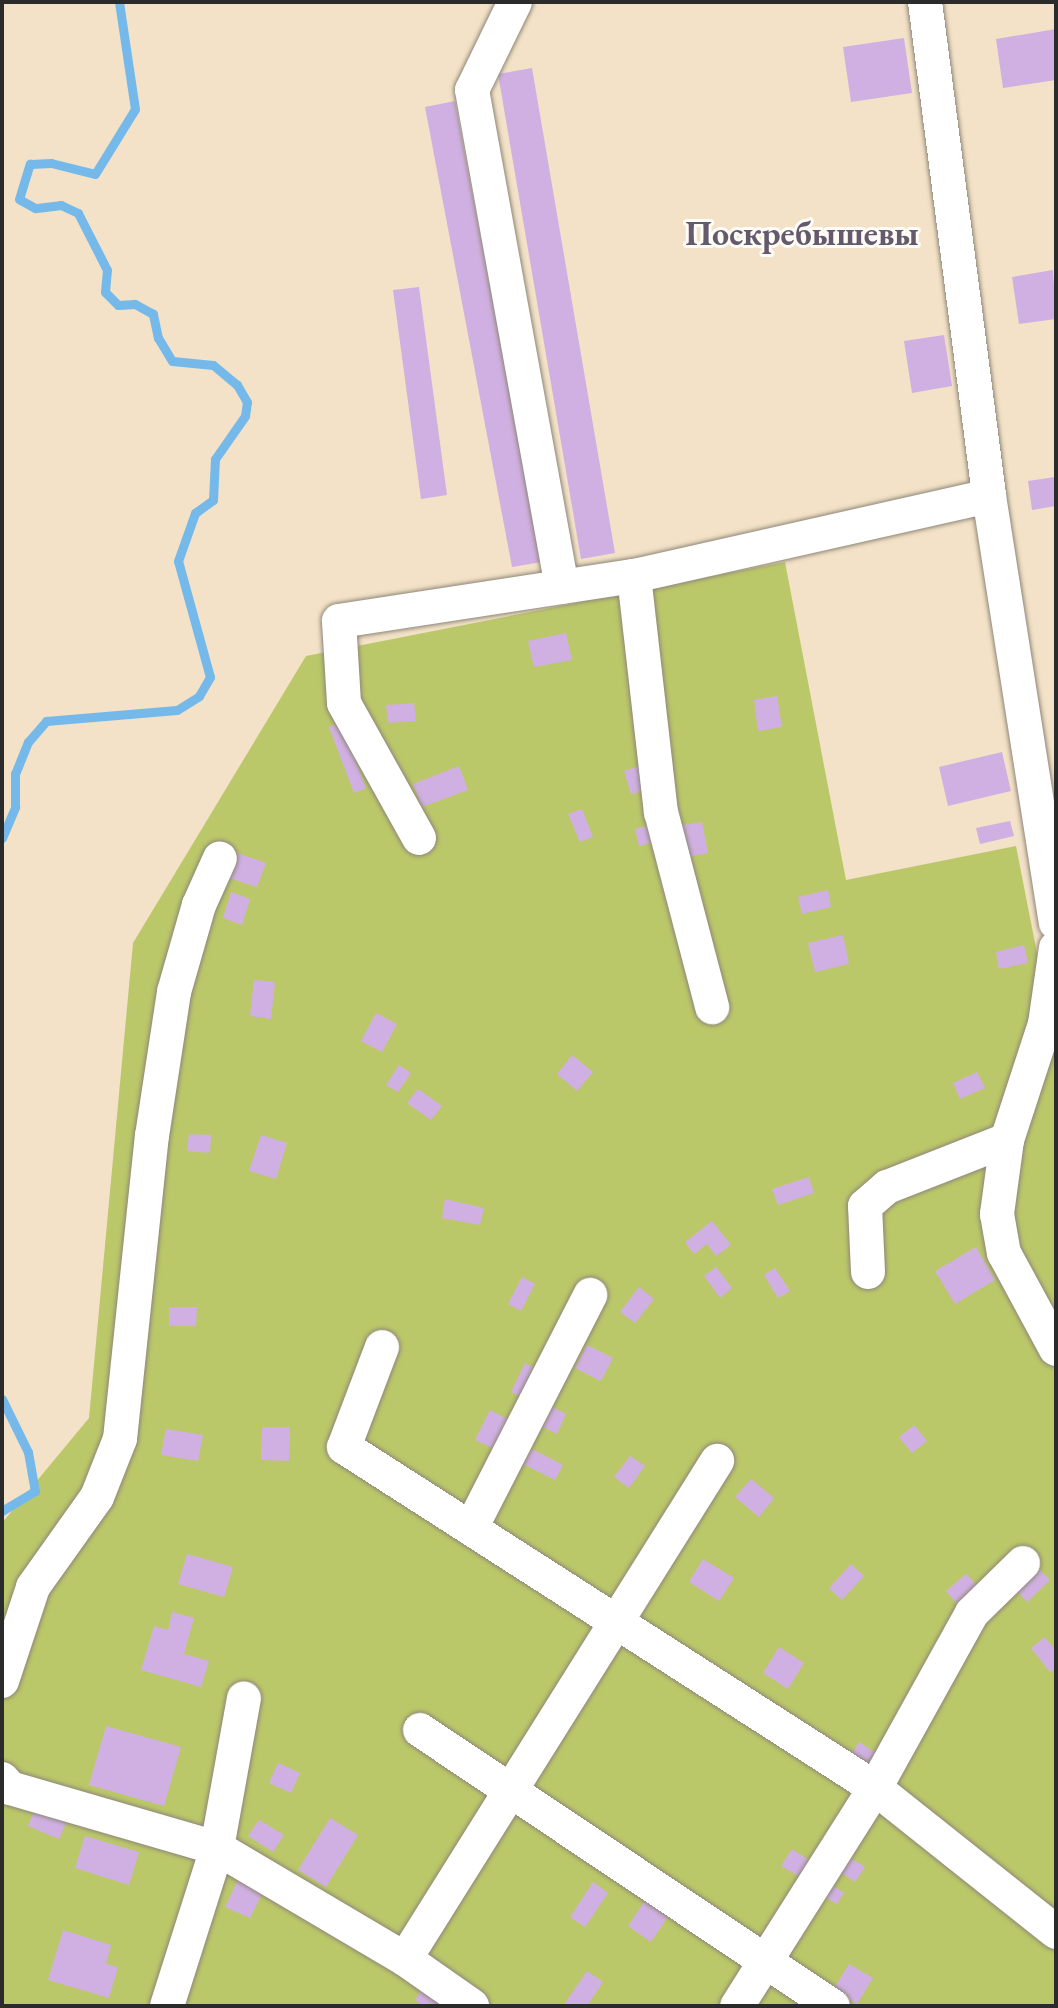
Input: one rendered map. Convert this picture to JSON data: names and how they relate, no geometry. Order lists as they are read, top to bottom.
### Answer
{
  "districts": ["Поскребышевы"]
}
